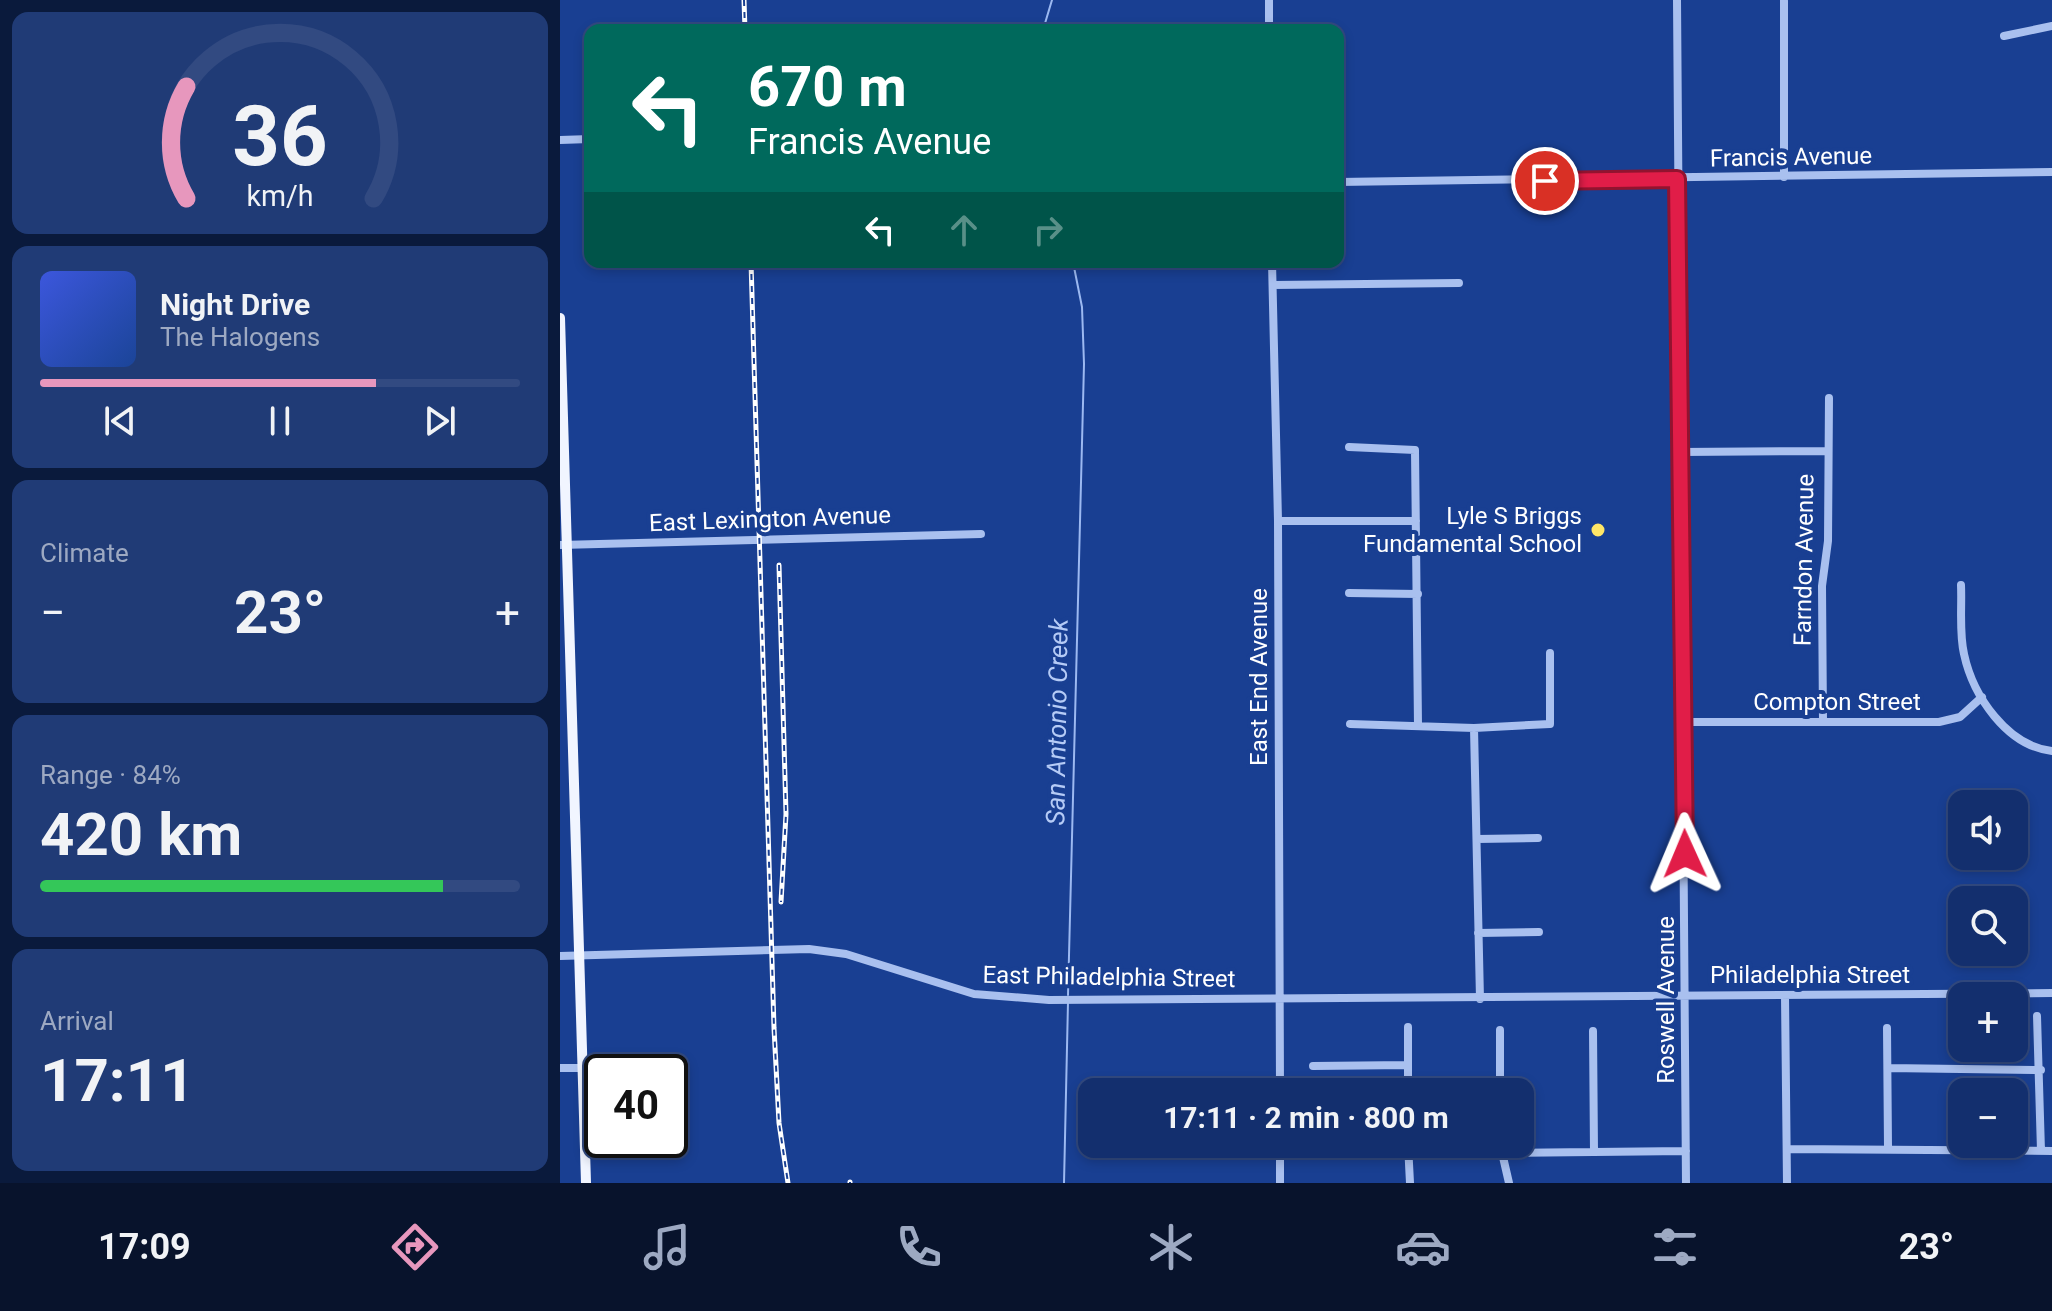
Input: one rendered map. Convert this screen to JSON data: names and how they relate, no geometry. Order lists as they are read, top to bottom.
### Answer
{
  "streets": {
    "street": [
      "Francis Avenue",
      "East Lexington Avenue",
      "Farndon Avenue",
      "East End Avenue",
      "Compton Street",
      "Philadelphia Street",
      "East Philadelphia Street",
      "Roswell Avenue"
    ]
  },
  "crossings": [
    ["Francis Avenue", "Roswell Avenue"],
    ["Farndon Avenue", "Compton Street"],
    ["East End Avenue", "Philadelphia Street"],
    ["East End Avenue", "East Philadelphia Street"],
    ["Compton Street", "Roswell Avenue"],
    ["Philadelphia Street", "East Philadelphia Street"],
    ["Philadelphia Street", "Roswell Avenue"]
  ],
  "water": ["San Antonio Creek"],
  "places": ["Lyle S Briggs Fundamental School"],
  "page": {
    "turn": ["670 m", "Francis Avenue"],
    "song": ["Night Drive", "The Halogens"],
    "tile": [
      "Climate",
      ["Range · 84%", "420 km"],
      ["Arrival", "17:11"]
    ],
    "heat": ["−", "23°", "+"],
    "map_buttons": ["+", "−"],
    "limit": "40",
    "trip": "17:11 · 2 min · 800 m",
    "tabs": ["17:09", "23°"],
    "gauge": ["36", "km/h"]
  }
}
